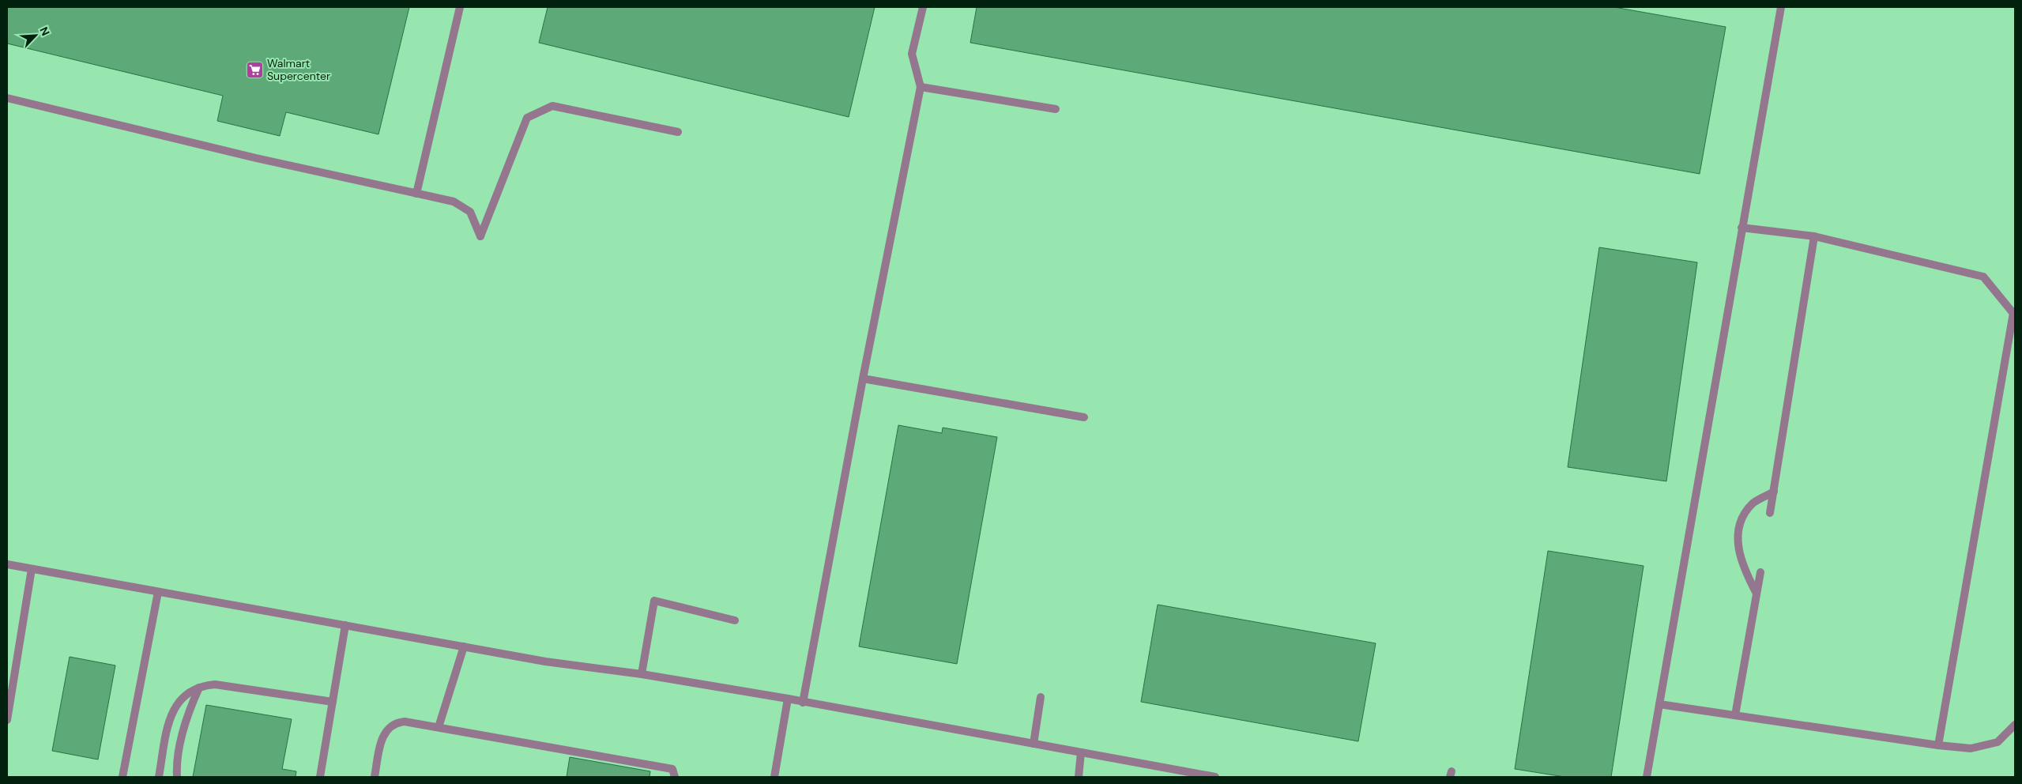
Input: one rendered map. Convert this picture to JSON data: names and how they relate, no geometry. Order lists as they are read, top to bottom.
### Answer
{
  "places": {
    "supermarket": ["Walmart Supercenter"]
  },
  "north": "top right"
}
